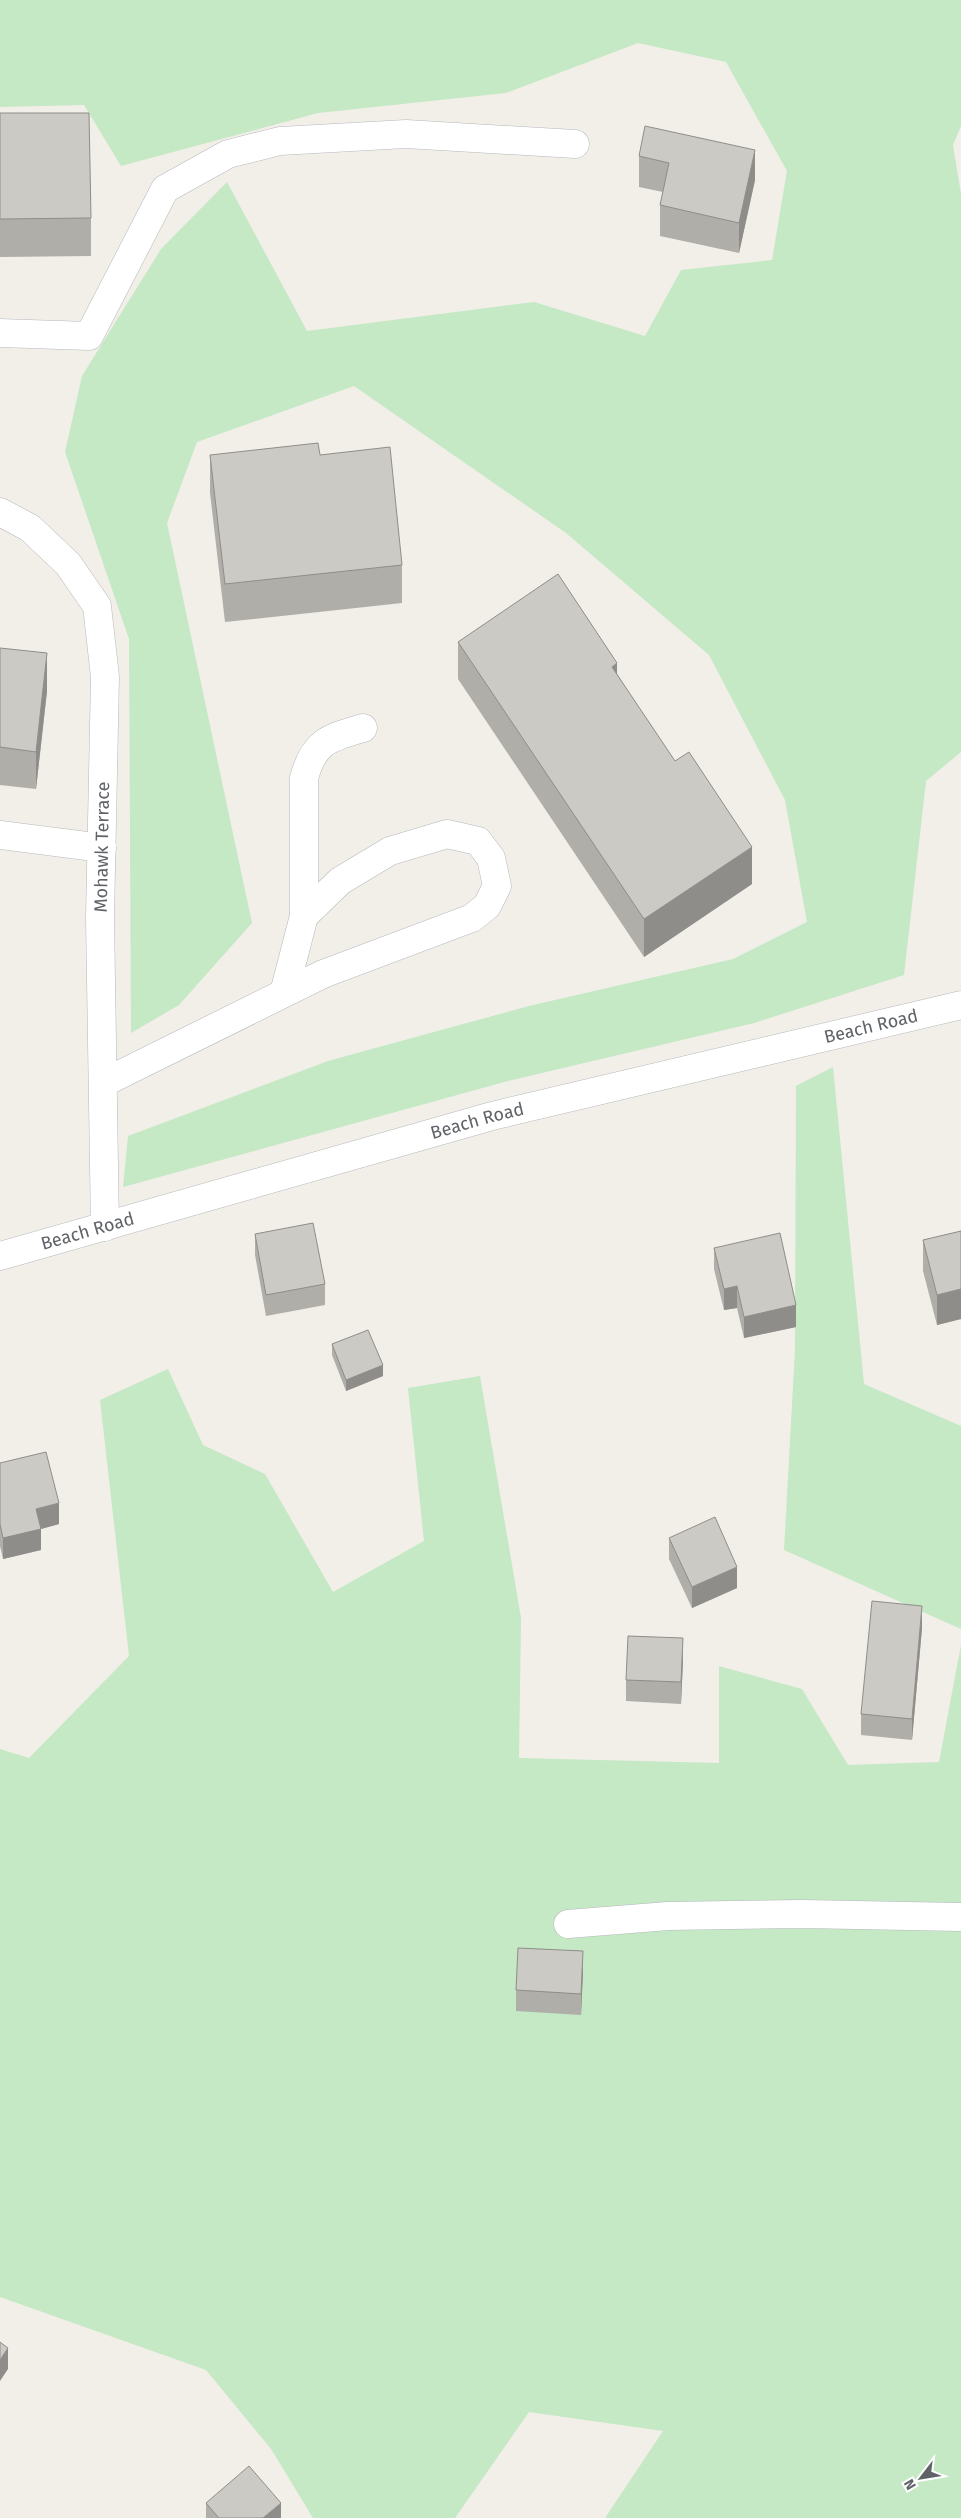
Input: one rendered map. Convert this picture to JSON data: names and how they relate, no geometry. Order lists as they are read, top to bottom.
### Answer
{
  "streets": {
    "street": ["Mohawk Terrace", "Beach Road"]
  },
  "crossings": [
    ["Mohawk Terrace", "Beach Road"]
  ],
  "north": "bottom left"
}
